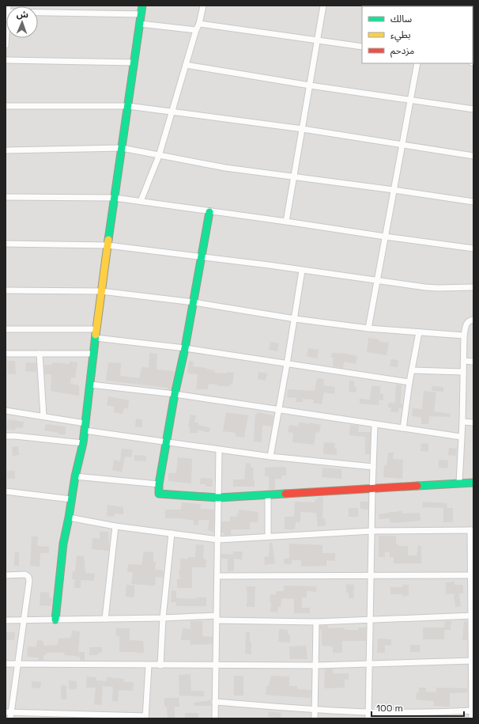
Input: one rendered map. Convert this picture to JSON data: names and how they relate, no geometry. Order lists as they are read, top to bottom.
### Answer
{
  "legend": ["سالك", "بطيء", "مزدحم"],
  "scale_bar": "100 m",
  "north": "top"
}
